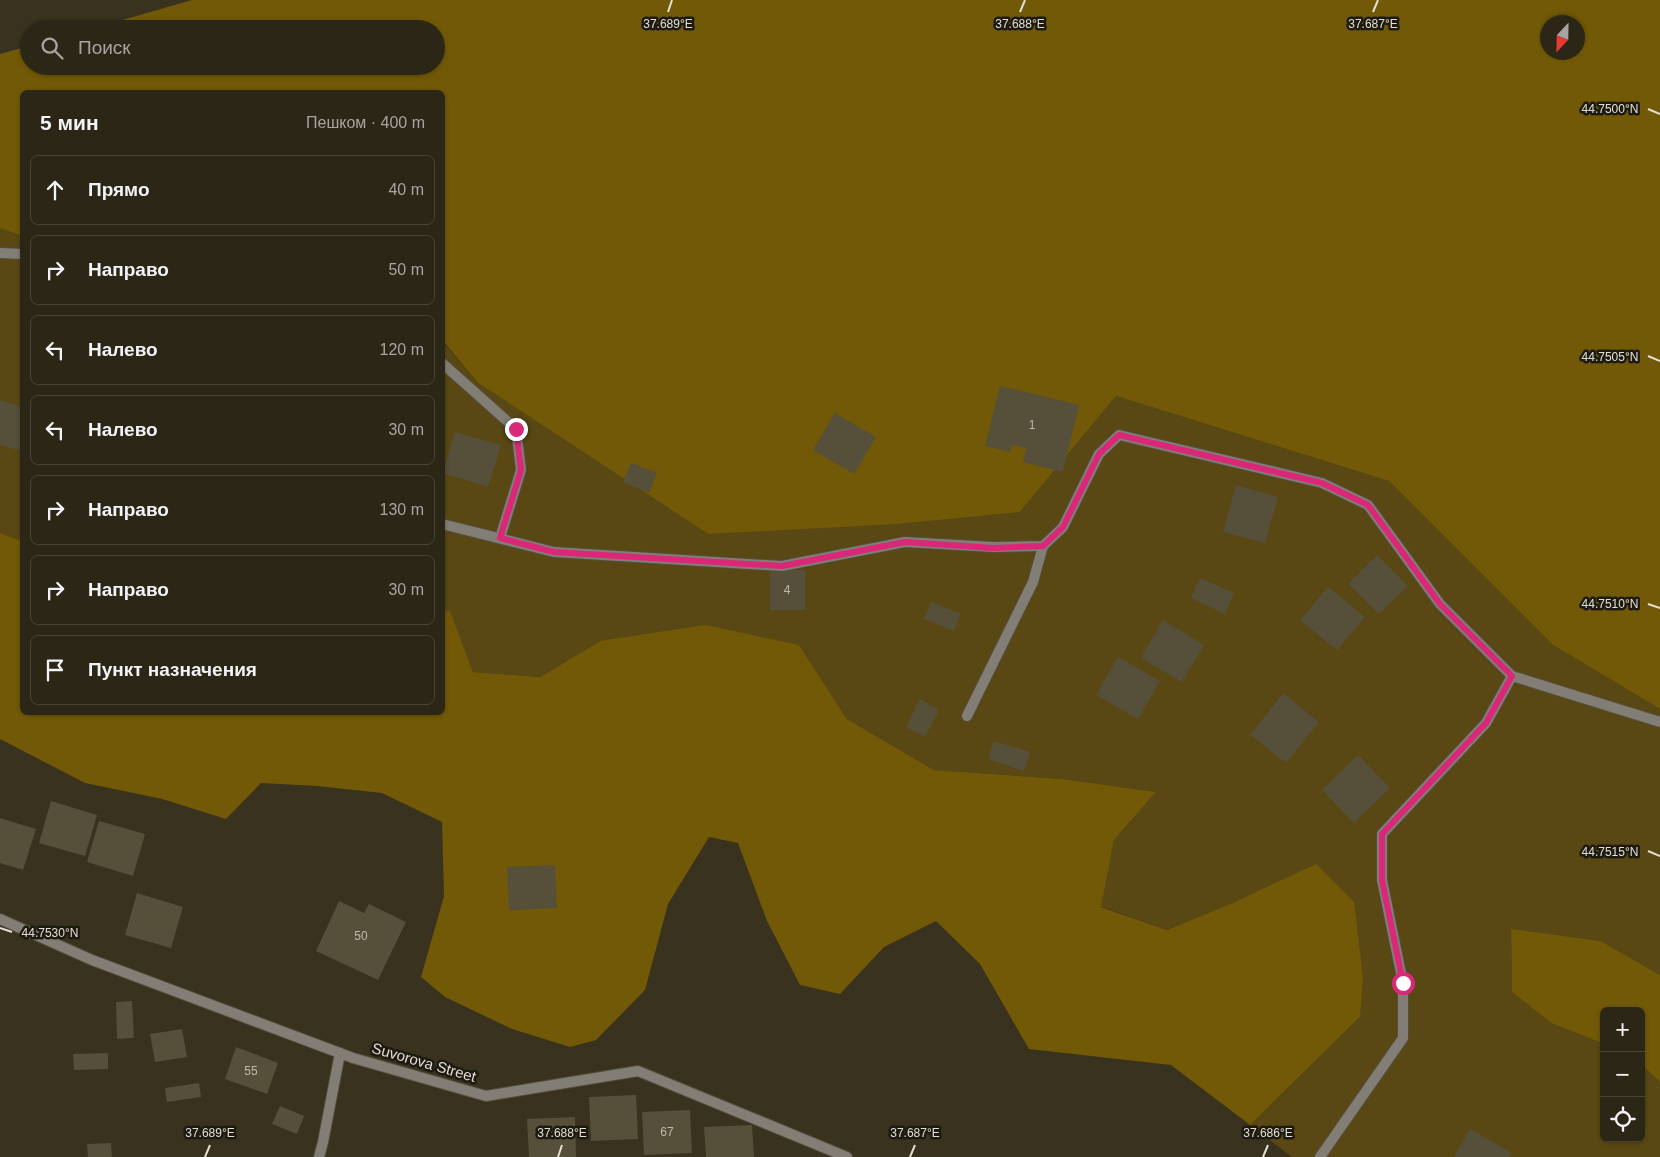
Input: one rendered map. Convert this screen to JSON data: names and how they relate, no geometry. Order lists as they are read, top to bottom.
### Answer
{
  "streets": {
    "street": ["Suvorova Street"]
  },
  "house_numbers": [
    "1",
    "4",
    "50",
    "55",
    "67"
  ],
  "north": "bottom",
  "page": {
    "search": "Поиск",
    "heading": ["5 мин", "Пешком · 400 m"],
    "list": [
      ["Прямо", "40 m"],
      ["Направо", "50 m"],
      ["Налево", "120 m"],
      ["Налево", "30 m"],
      ["Направо", "130 m"],
      ["Направо", "30 m"],
      "Пункт назначения"
    ],
    "map_buttons": ["+", "−"]
  },
  "coordinates": [
    "37.689°E",
    "37.688°E",
    "37.687°E",
    "44.7500°N",
    "44.7505°N",
    "44.7510°N",
    "44.7515°N",
    "44.7530°N",
    "37.686°E"
  ]
}
